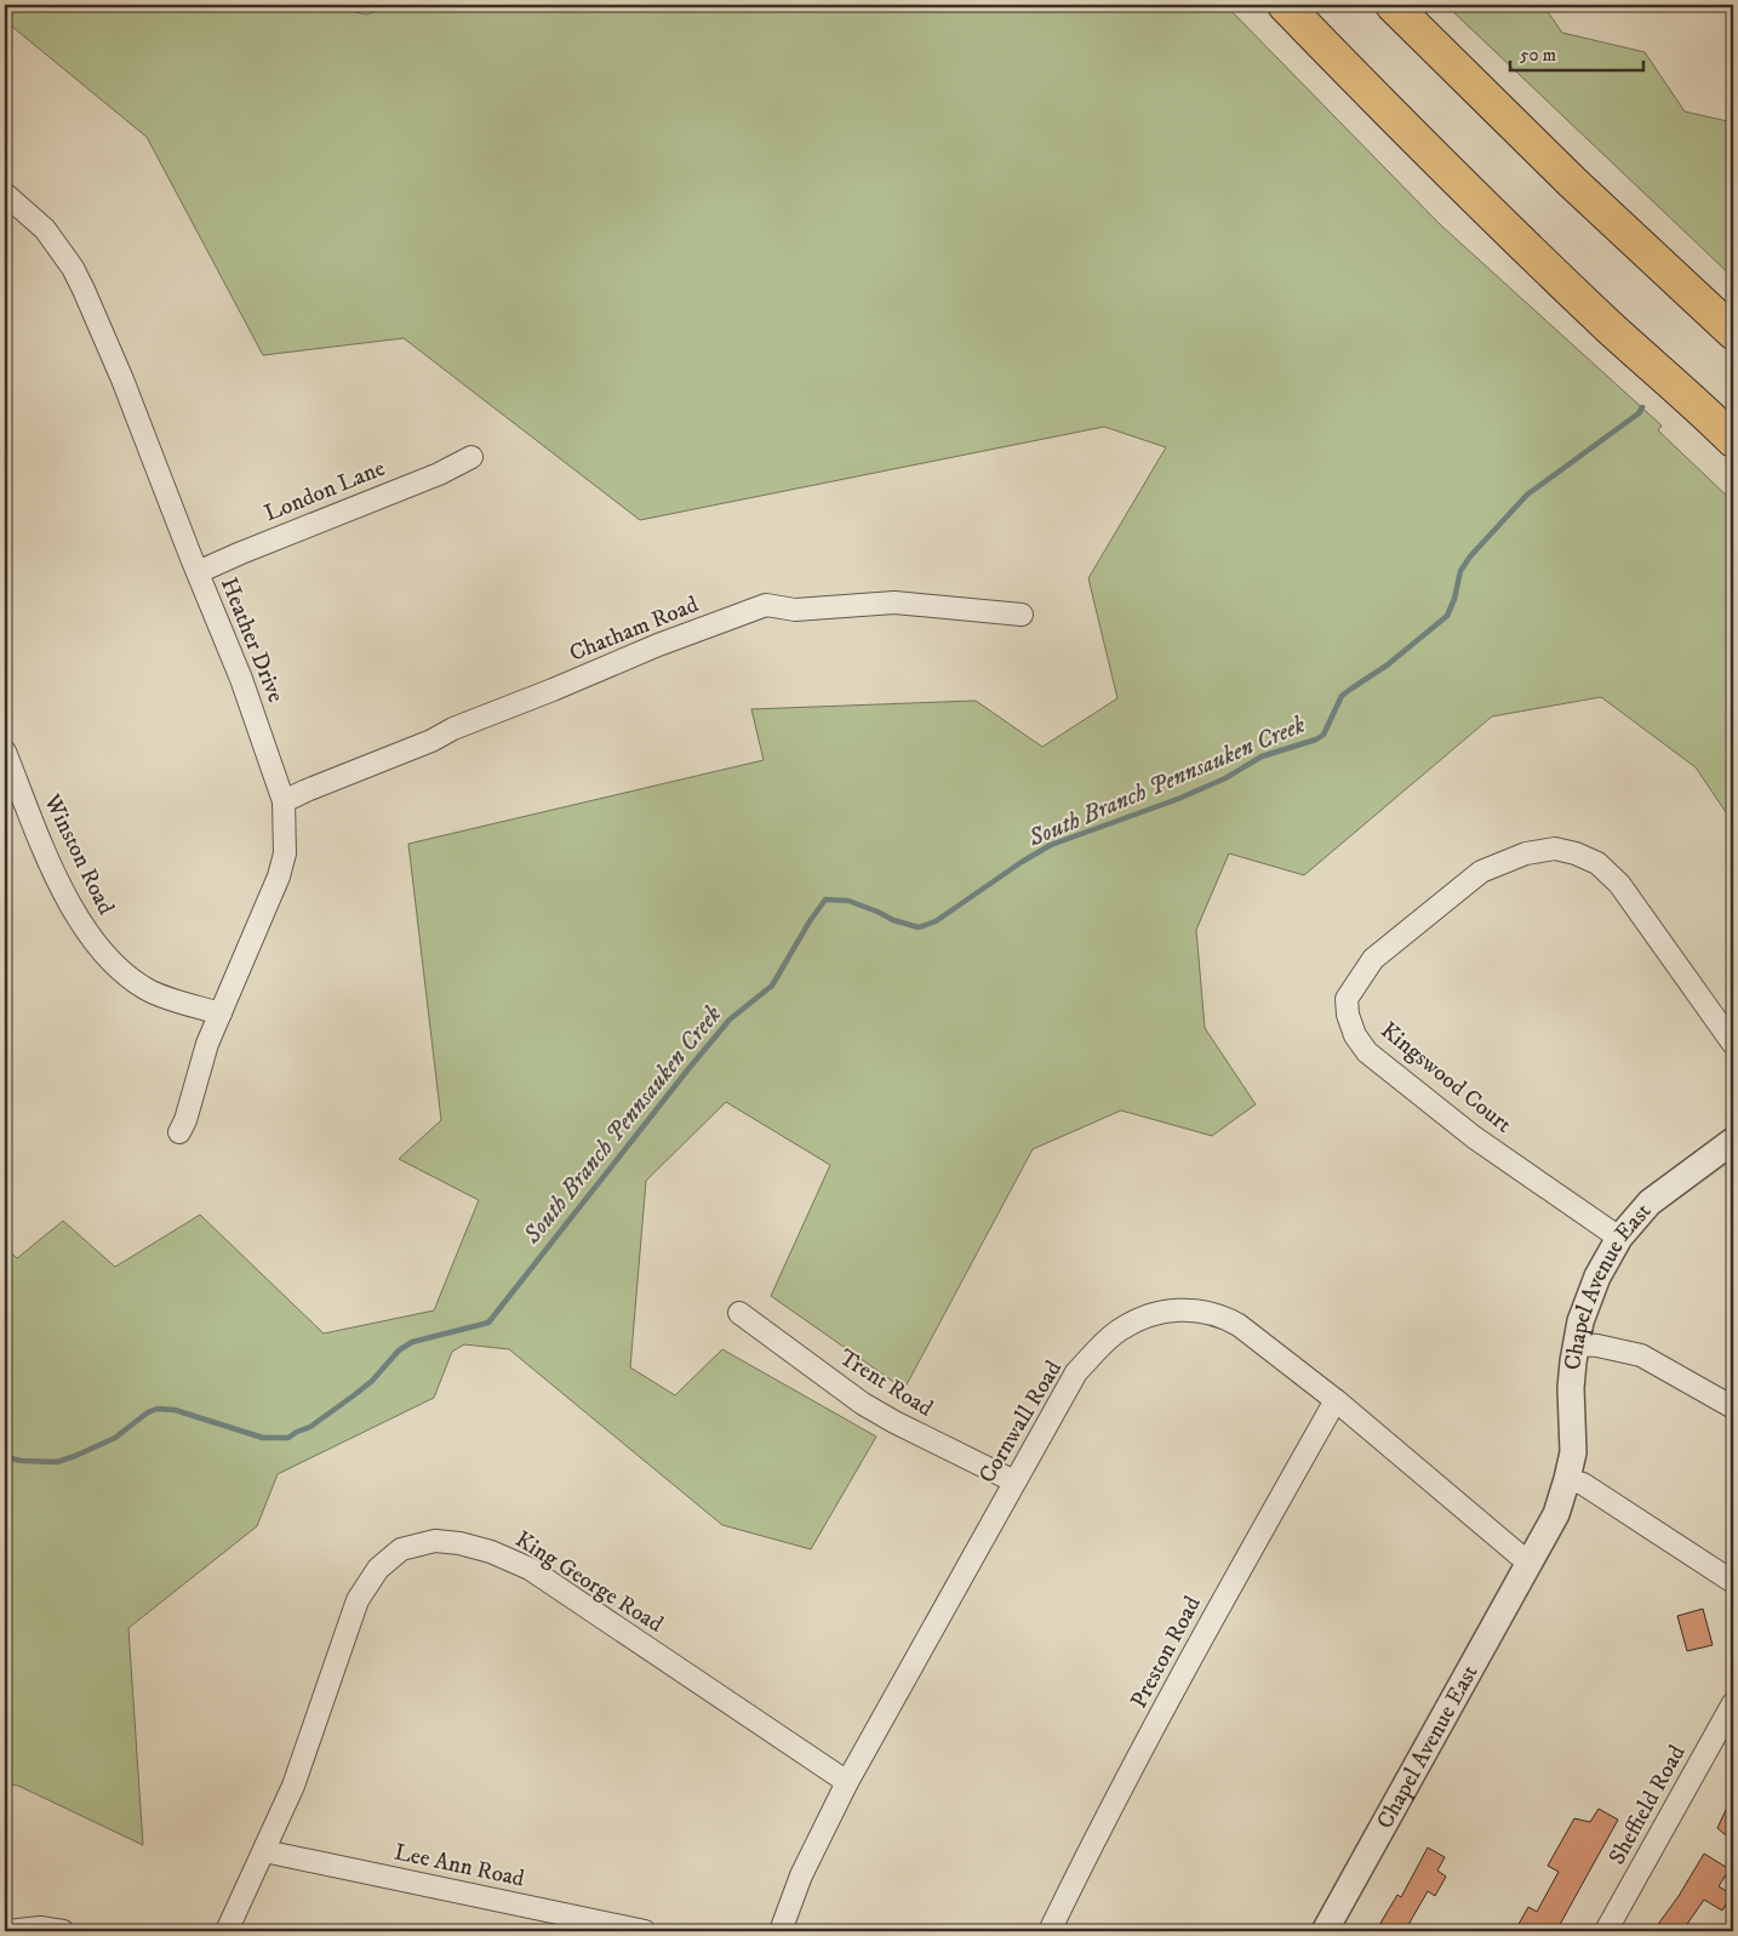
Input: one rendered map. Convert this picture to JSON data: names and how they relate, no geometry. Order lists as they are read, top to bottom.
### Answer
{
  "streets": {
    "street": [
      "London Lane",
      "Chatham Road",
      "Heather Drive",
      "Winston Road",
      "Kingswood Court",
      "Chapel Avenue East",
      "Trent Road",
      "Cornwall Road",
      "King George Road",
      "Preston Road",
      "Sheffield Road",
      "Lee Ann Road"
    ]
  },
  "crossings": [
    ["London Lane", "Heather Drive"],
    ["Chatham Road", "Heather Drive"],
    ["Heather Drive", "Winston Road"],
    ["Kingswood Court", "Chapel Avenue East"],
    ["Chapel Avenue East", "Cornwall Road"],
    ["Trent Road", "Cornwall Road"],
    ["Cornwall Road", "King George Road"],
    ["Cornwall Road", "Preston Road"],
    ["King George Road", "Lee Ann Road"]
  ],
  "water": ["South Branch Pennsauken Creek"],
  "scale_bar": "50 m"
}
